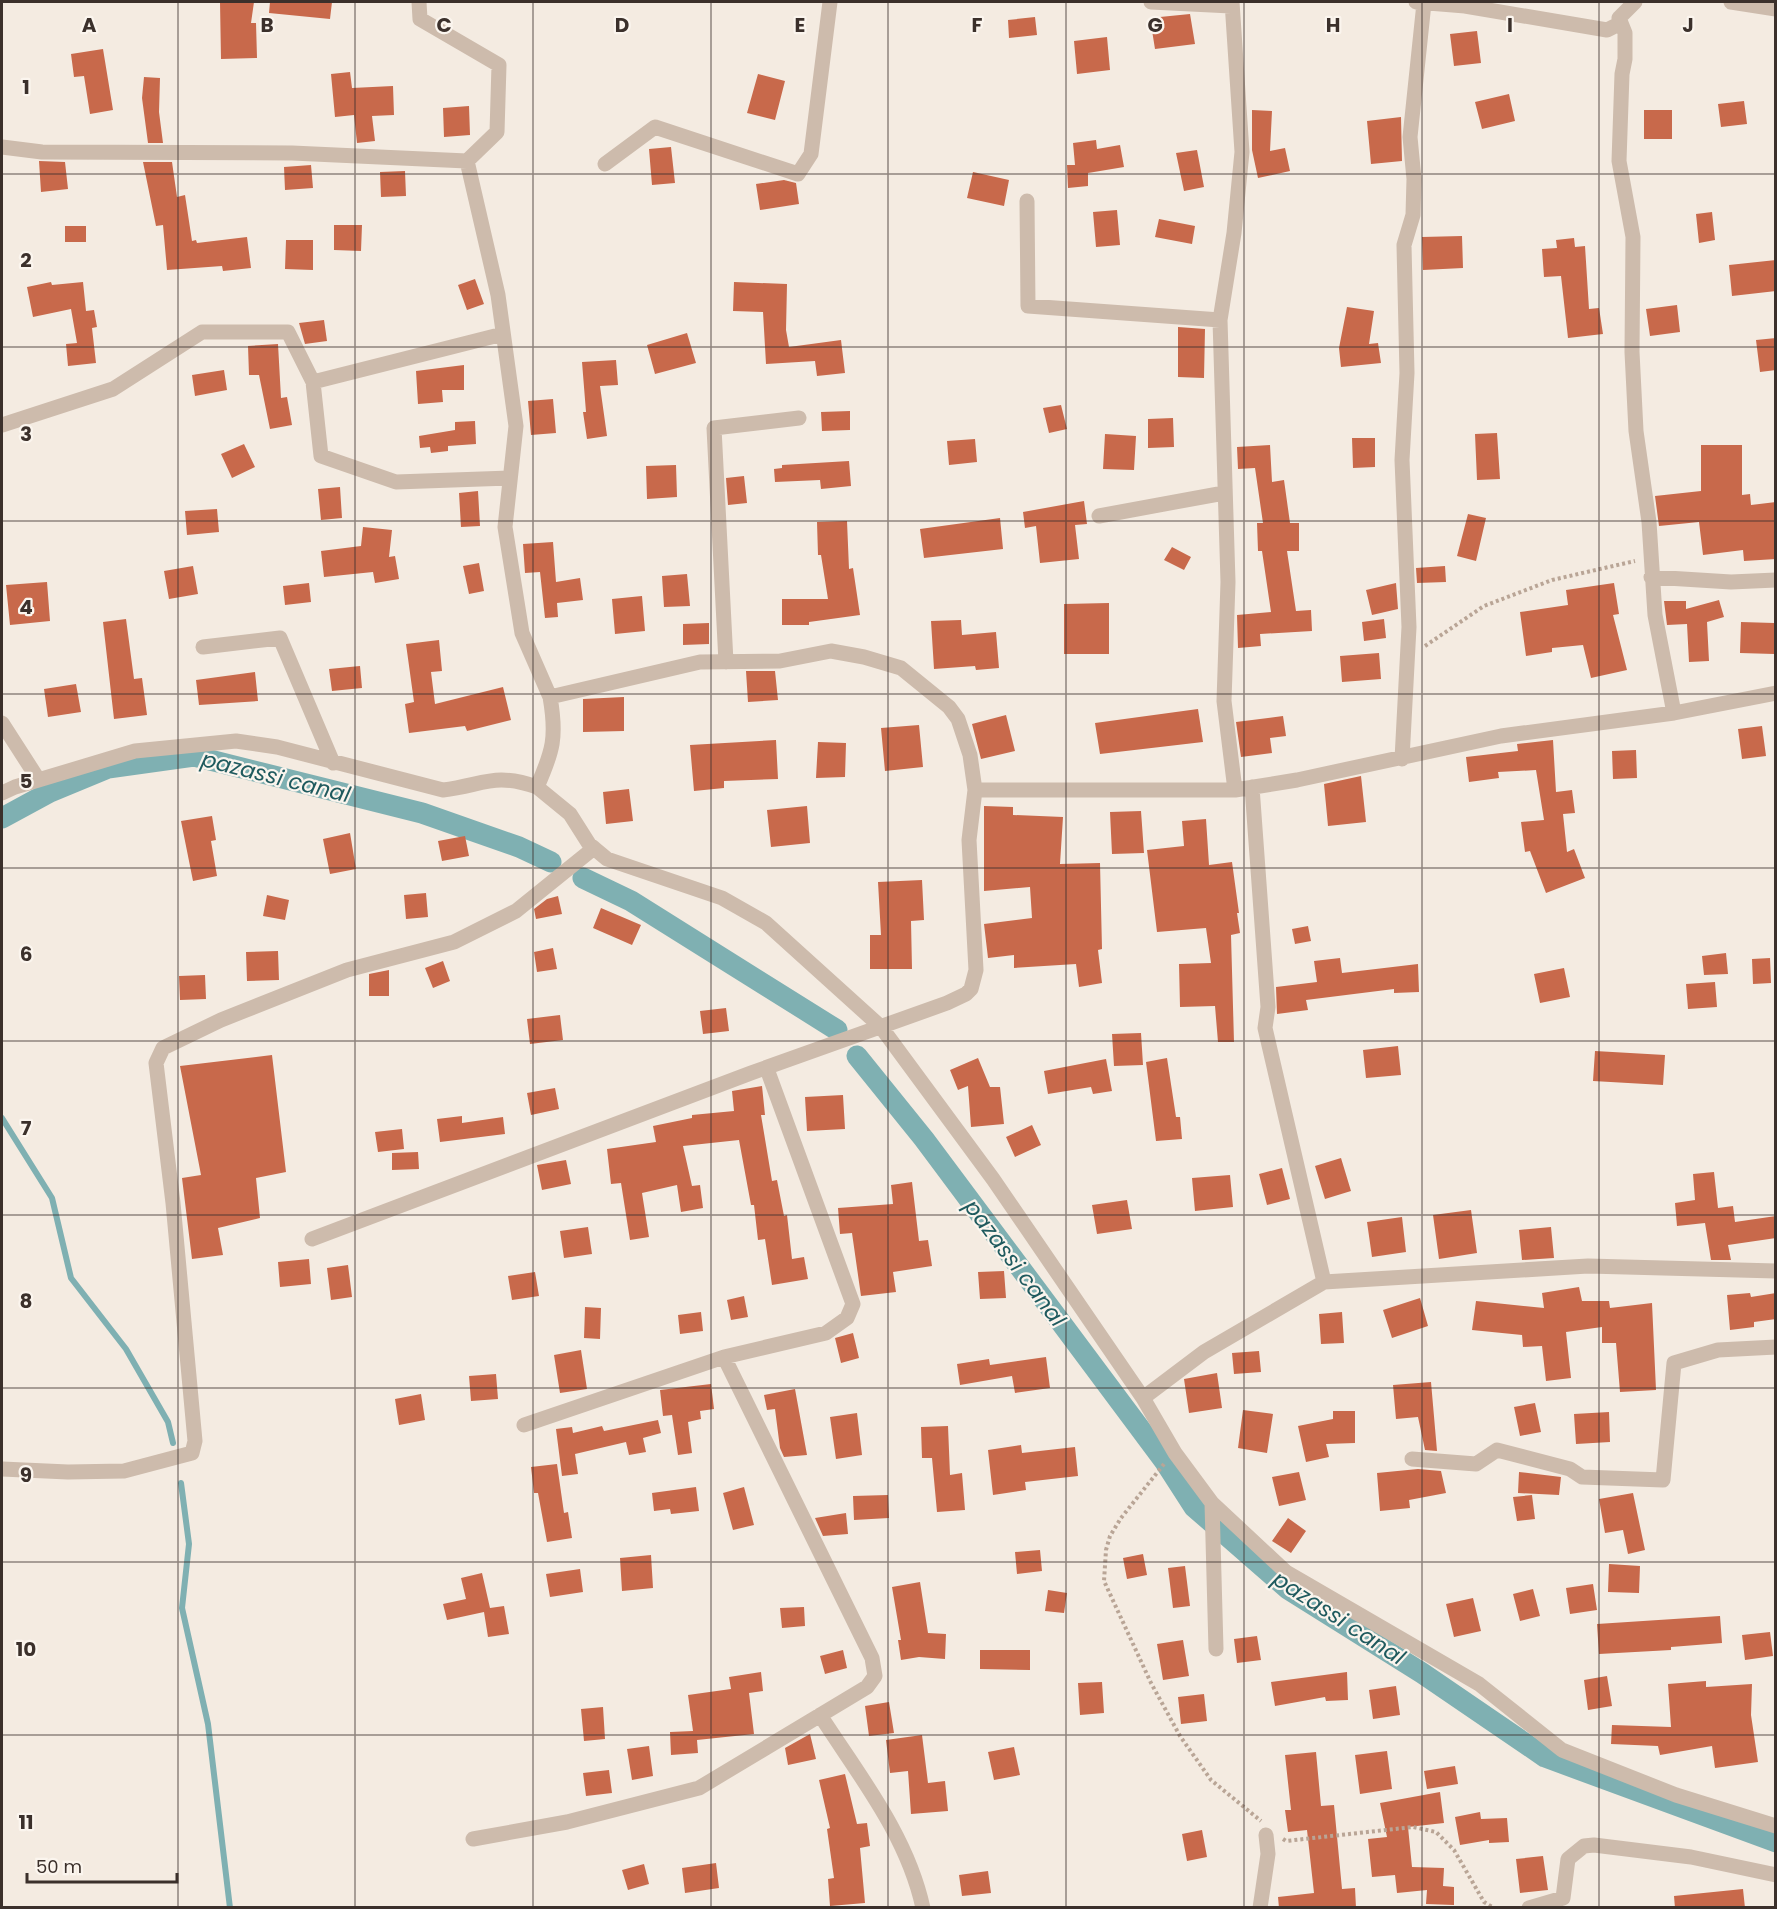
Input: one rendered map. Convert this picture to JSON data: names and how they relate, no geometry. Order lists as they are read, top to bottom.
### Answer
{
  "water": ["pazassi canal"],
  "scale_bar": "50 m",
  "grid": {
    "columns": [
      "A",
      "B",
      "C",
      "D",
      "E",
      "F",
      "G",
      "H",
      "I",
      "J"
    ],
    "rows": [
      "1",
      "2",
      "3",
      "4",
      "5",
      "6",
      "7",
      "8",
      "9",
      "10",
      "11"
    ]
  }
}
